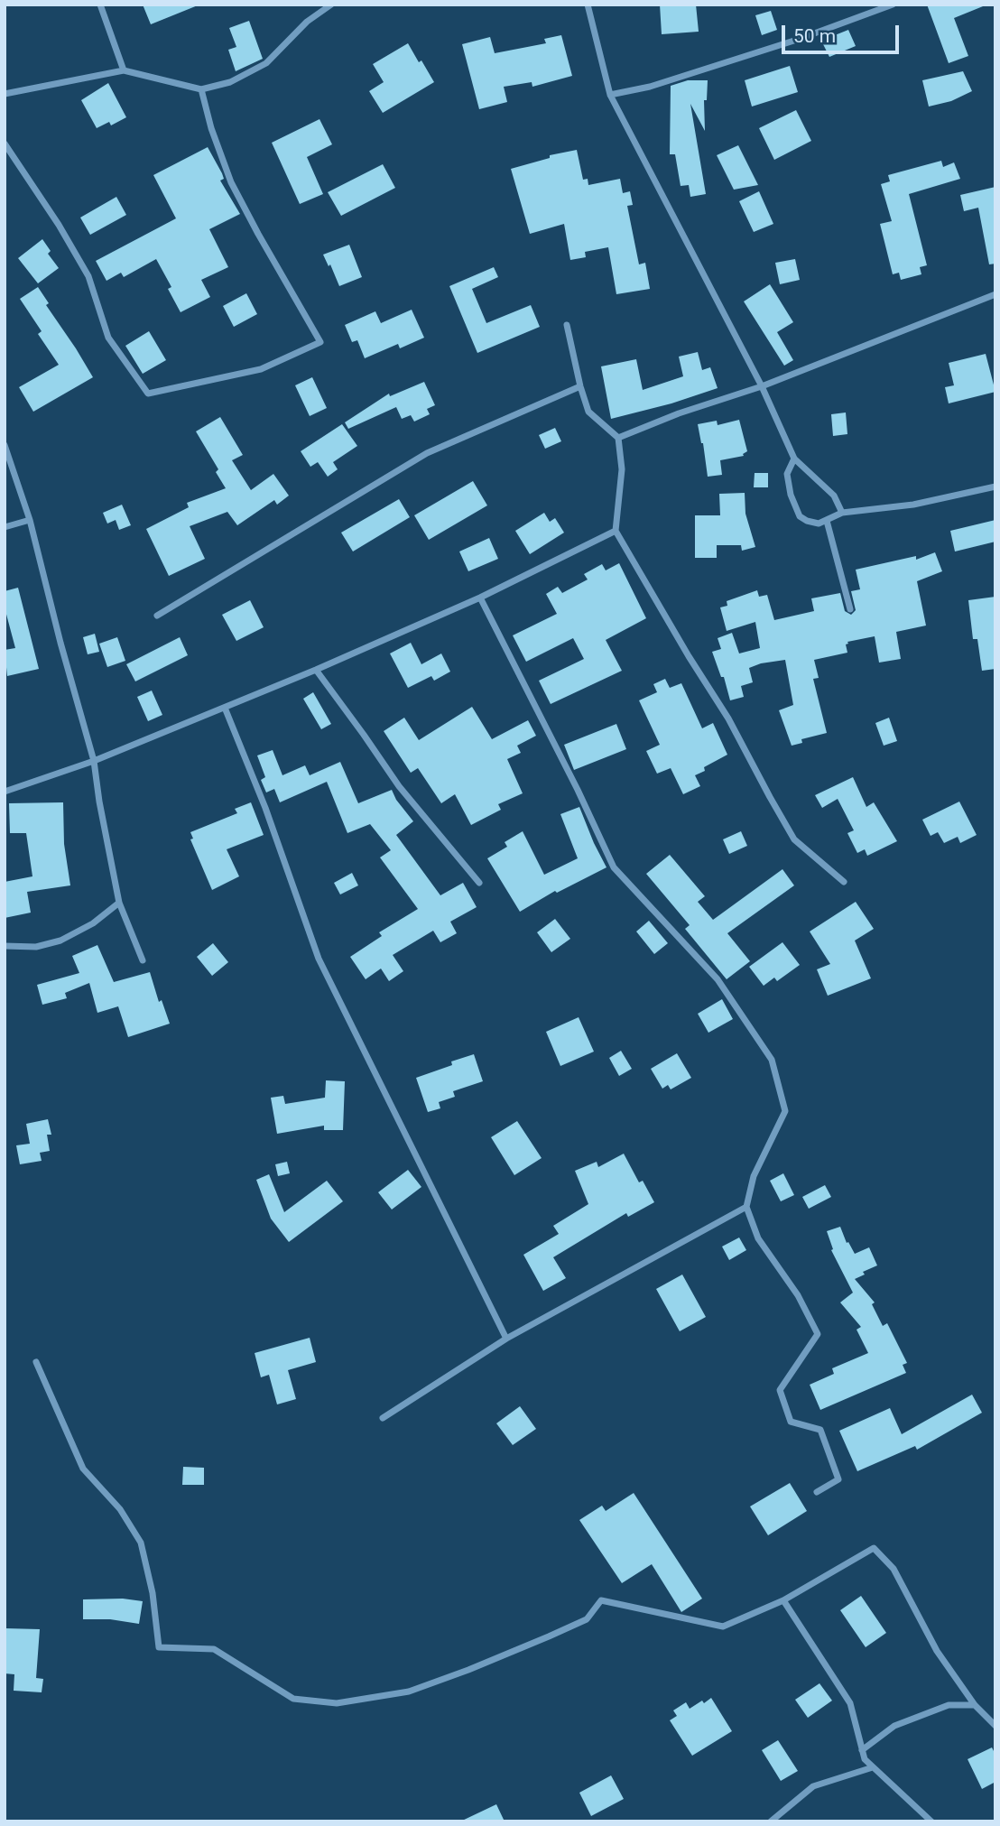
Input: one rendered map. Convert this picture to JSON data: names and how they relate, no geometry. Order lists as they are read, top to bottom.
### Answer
{
  "scale_bar": "50 m"
}
